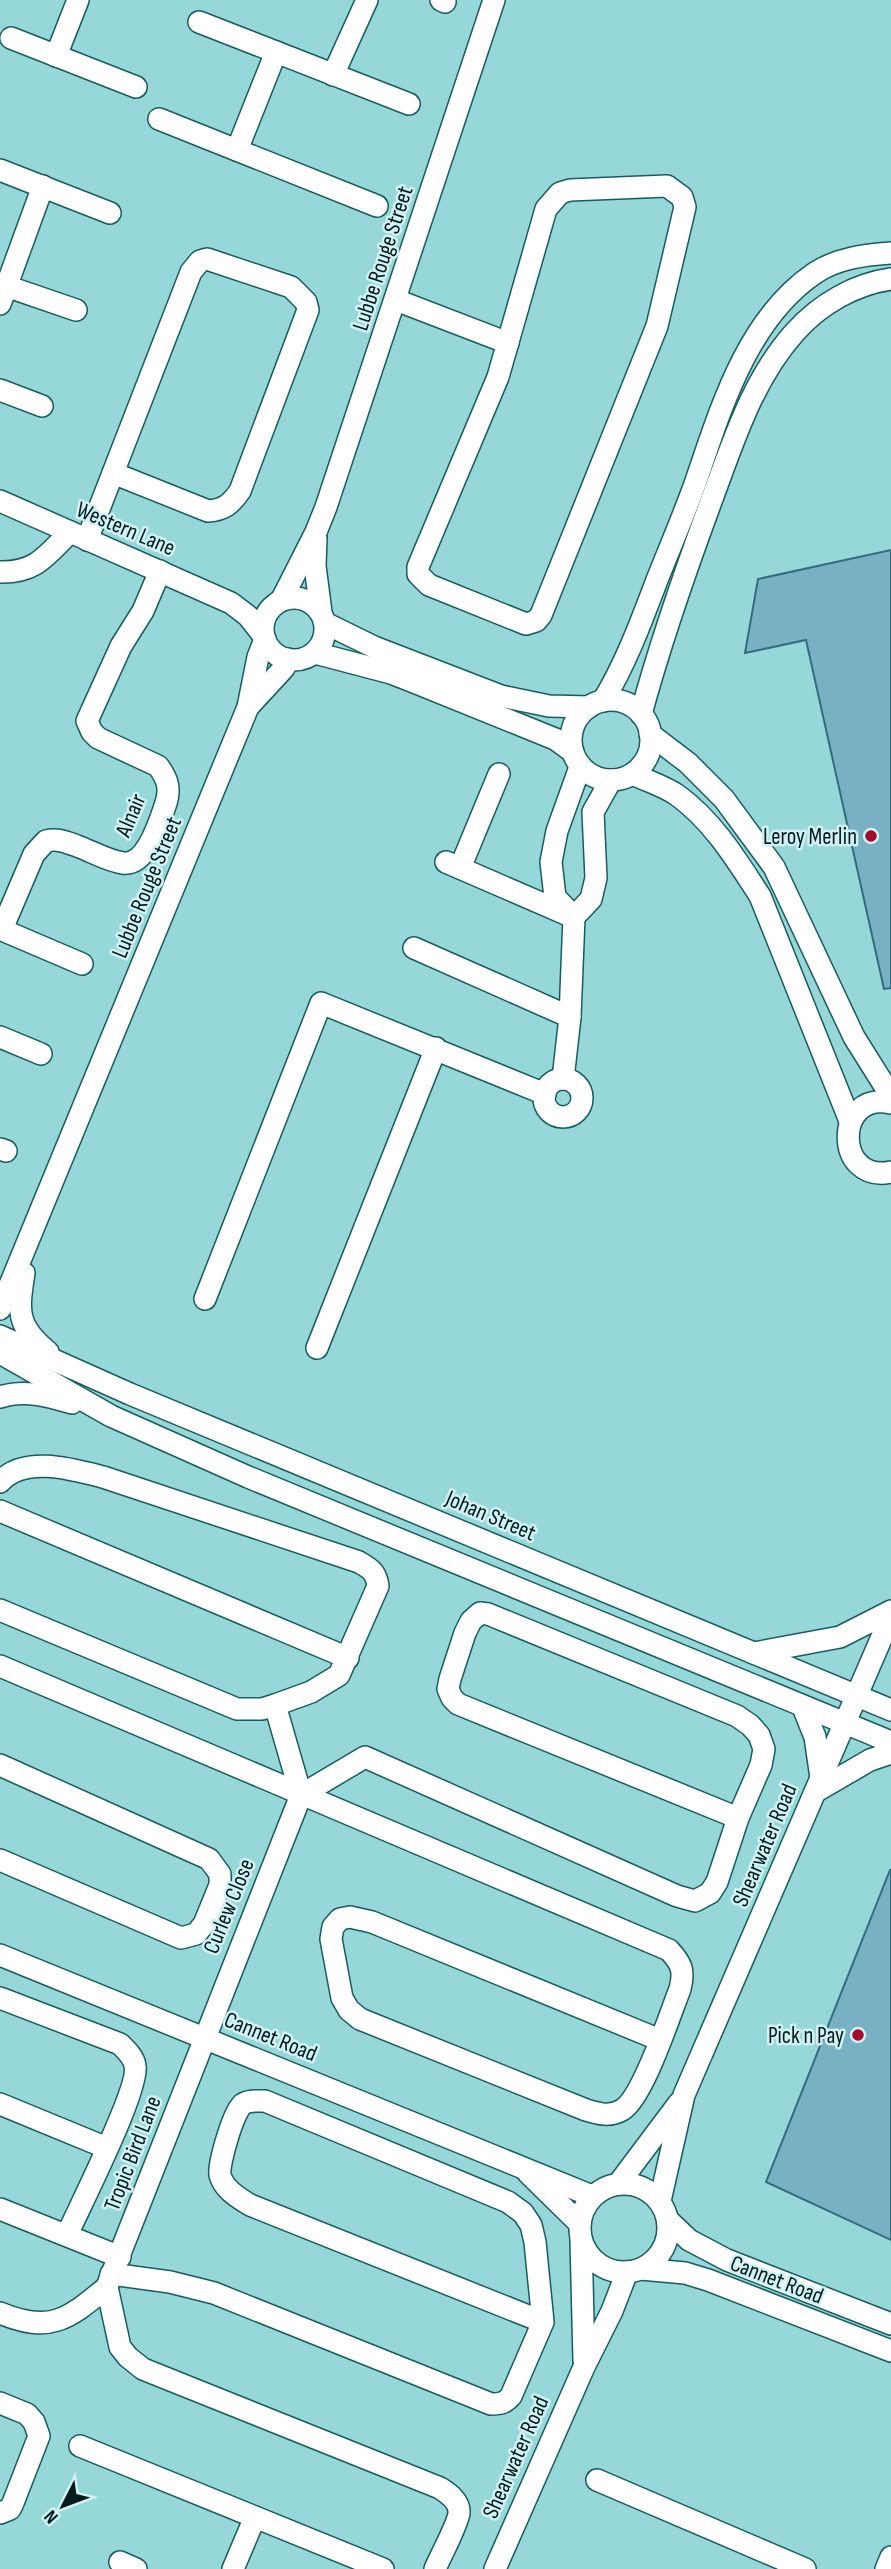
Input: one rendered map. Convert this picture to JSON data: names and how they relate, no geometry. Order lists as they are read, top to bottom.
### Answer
{
  "streets": {
    "street": [
      "Lubbe Rouge Street",
      "Western Lane",
      "Alnair",
      "Johan Street",
      "Shearwater Road",
      "Curlew Close",
      "Cannet Road",
      "Tropic Bird Lane"
    ]
  },
  "crossings": [
    ["Lubbe Rouge Street", "Western Lane"],
    ["Lubbe Rouge Street", "Johan Street"],
    ["Western Lane", "Alnair"],
    ["Johan Street", "Shearwater Road"],
    ["Shearwater Road", "Cannet Road"],
    ["Curlew Close", "Cannet Road"],
    ["Curlew Close", "Tropic Bird Lane"],
    ["Cannet Road", "Tropic Bird Lane"]
  ],
  "places": ["Leroy Merlin", "Pick n Pay"],
  "north": "bottom left"
}
